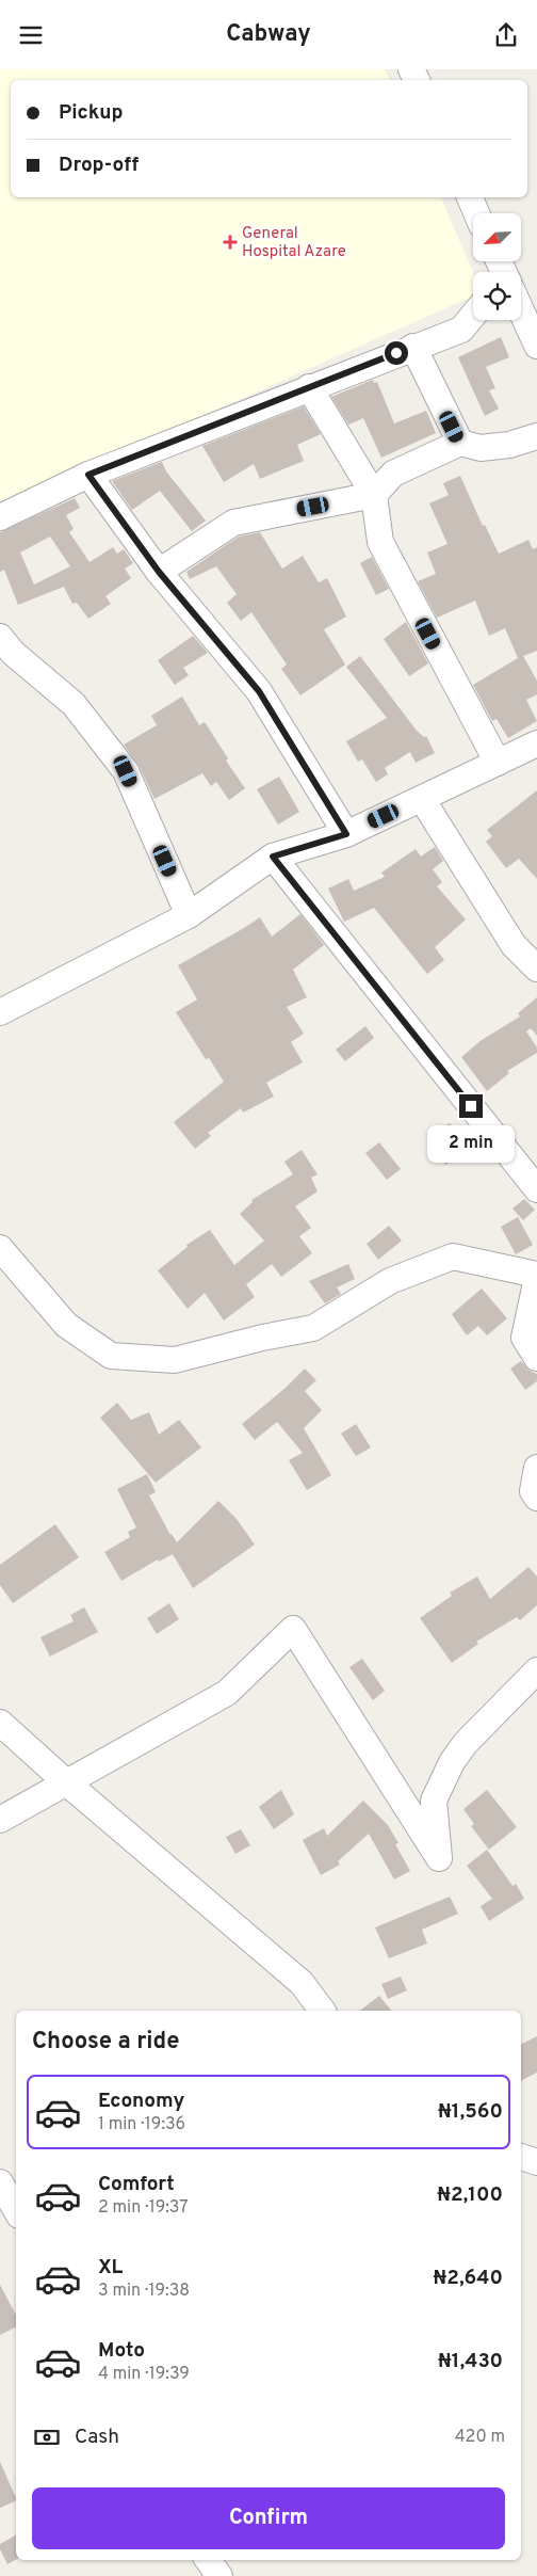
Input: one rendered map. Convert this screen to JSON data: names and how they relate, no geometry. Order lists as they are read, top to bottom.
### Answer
{
  "places": {
    "health": ["General Hospital Azare"]
  },
  "north": "bottom left",
  "page": {
    "header": "Cabway",
    "banner": ["Pickup", "Drop-off"],
    "bubble": "2 min",
    "heading": "Choose a ride",
    "list": [
      {
        "name": "Economy",
        "note": "1 min · 19:36",
        "value": "₦1,560"
      },
      {
        "name": "Comfort",
        "note": "2 min · 19:37",
        "value": "₦2,100"
      },
      {
        "name": "XL",
        "note": "3 min · 19:38",
        "value": "₦2,640"
      },
      {
        "name": "Moto",
        "note": "4 min · 19:39",
        "value": "₦1,430"
      }
    ],
    "pay": ["Cash", "420 m"],
    "buttons": "Confirm"
  }
}
